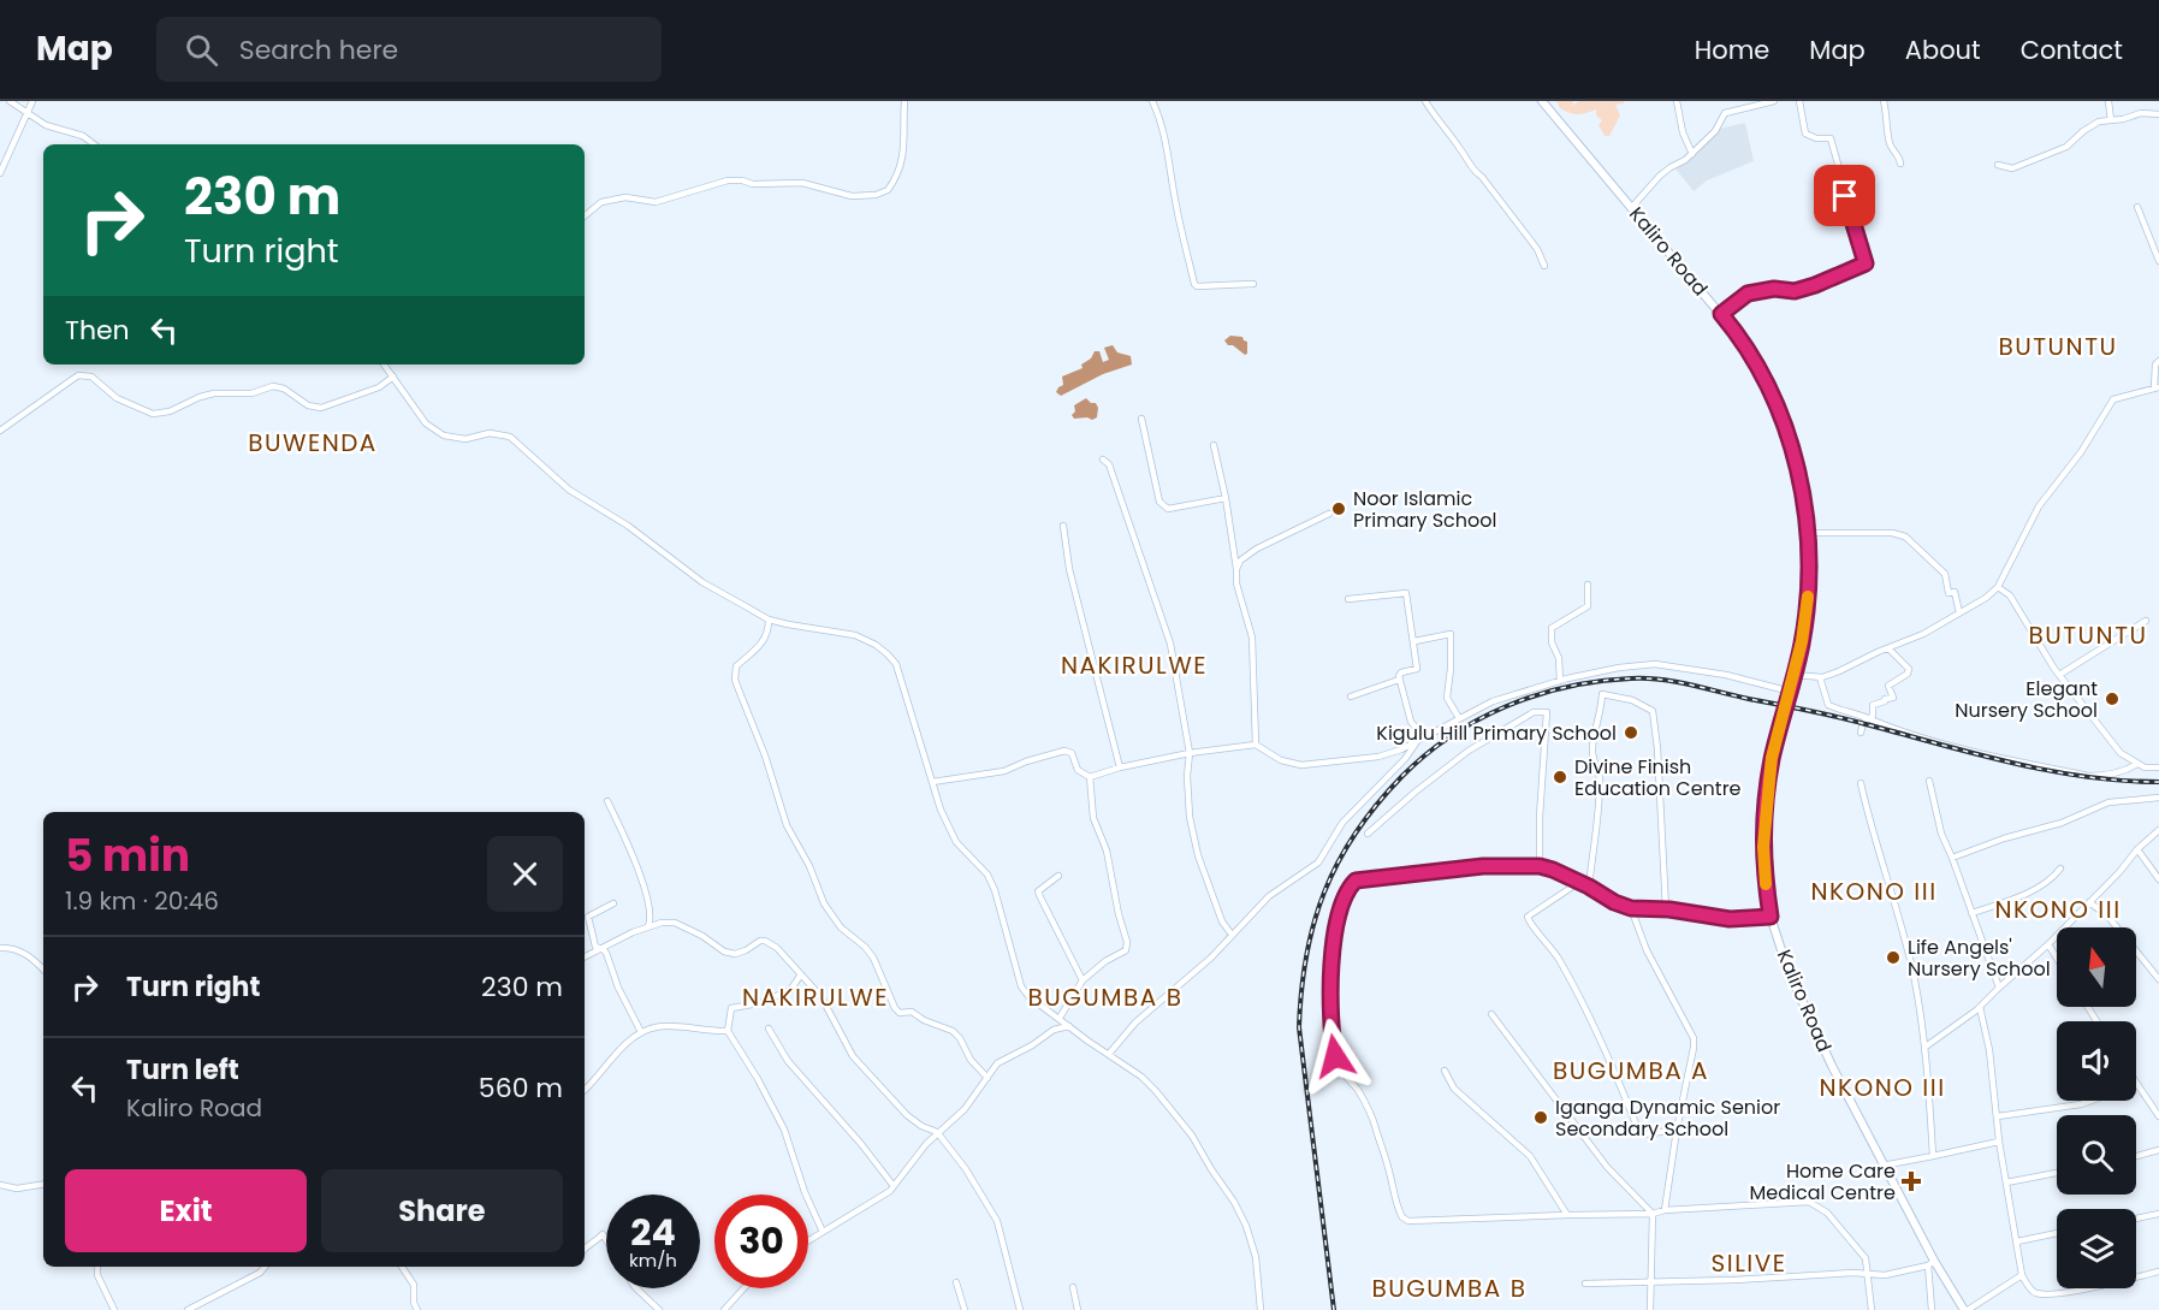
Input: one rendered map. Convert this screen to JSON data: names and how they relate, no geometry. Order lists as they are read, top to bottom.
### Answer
{
  "streets": {
    "main road": ["Kaliro Road"]
  },
  "districts": [
    "BUTUNTU",
    "BUWENDA",
    "BUTUNTU",
    "NAKIRULWE",
    "NKONO III",
    "NKONO III",
    "NAKIRULWE",
    "BUGUMBA B",
    "BUGUMBA A",
    "NKONO III",
    "SILIVE",
    "BUGUMBA B"
  ],
  "places": {
    "other": [
      "Noor Islamic Primary School",
      "Elegant Nursery School",
      "Kigulu Hill Primary School",
      "Divine Finish Education Centre",
      "Life Angels' Nursery School",
      "Iganga Dynamic Senior Secondary School"
    ],
    "health": ["Home Care Medical Centre"]
  },
  "north": "top",
  "page": {
    "header": "Map",
    "search": "Search here",
    "nav": [
      "Home",
      "Map",
      "About",
      "Contact"
    ],
    "turn": ["230 m", "Turn right"],
    "then": "Then",
    "heading": ["5 min", "1.9 km · 20:46"],
    "list": [
      {
        "name": "Turn right",
        "value": "230 m"
      },
      {
        "name": "Turn left",
        "note": "Kaliro Road",
        "value": "560 m"
      }
    ],
    "buttons": ["Exit", "Share"],
    "speed": "24 km/h",
    "limit": "30"
  }
}
